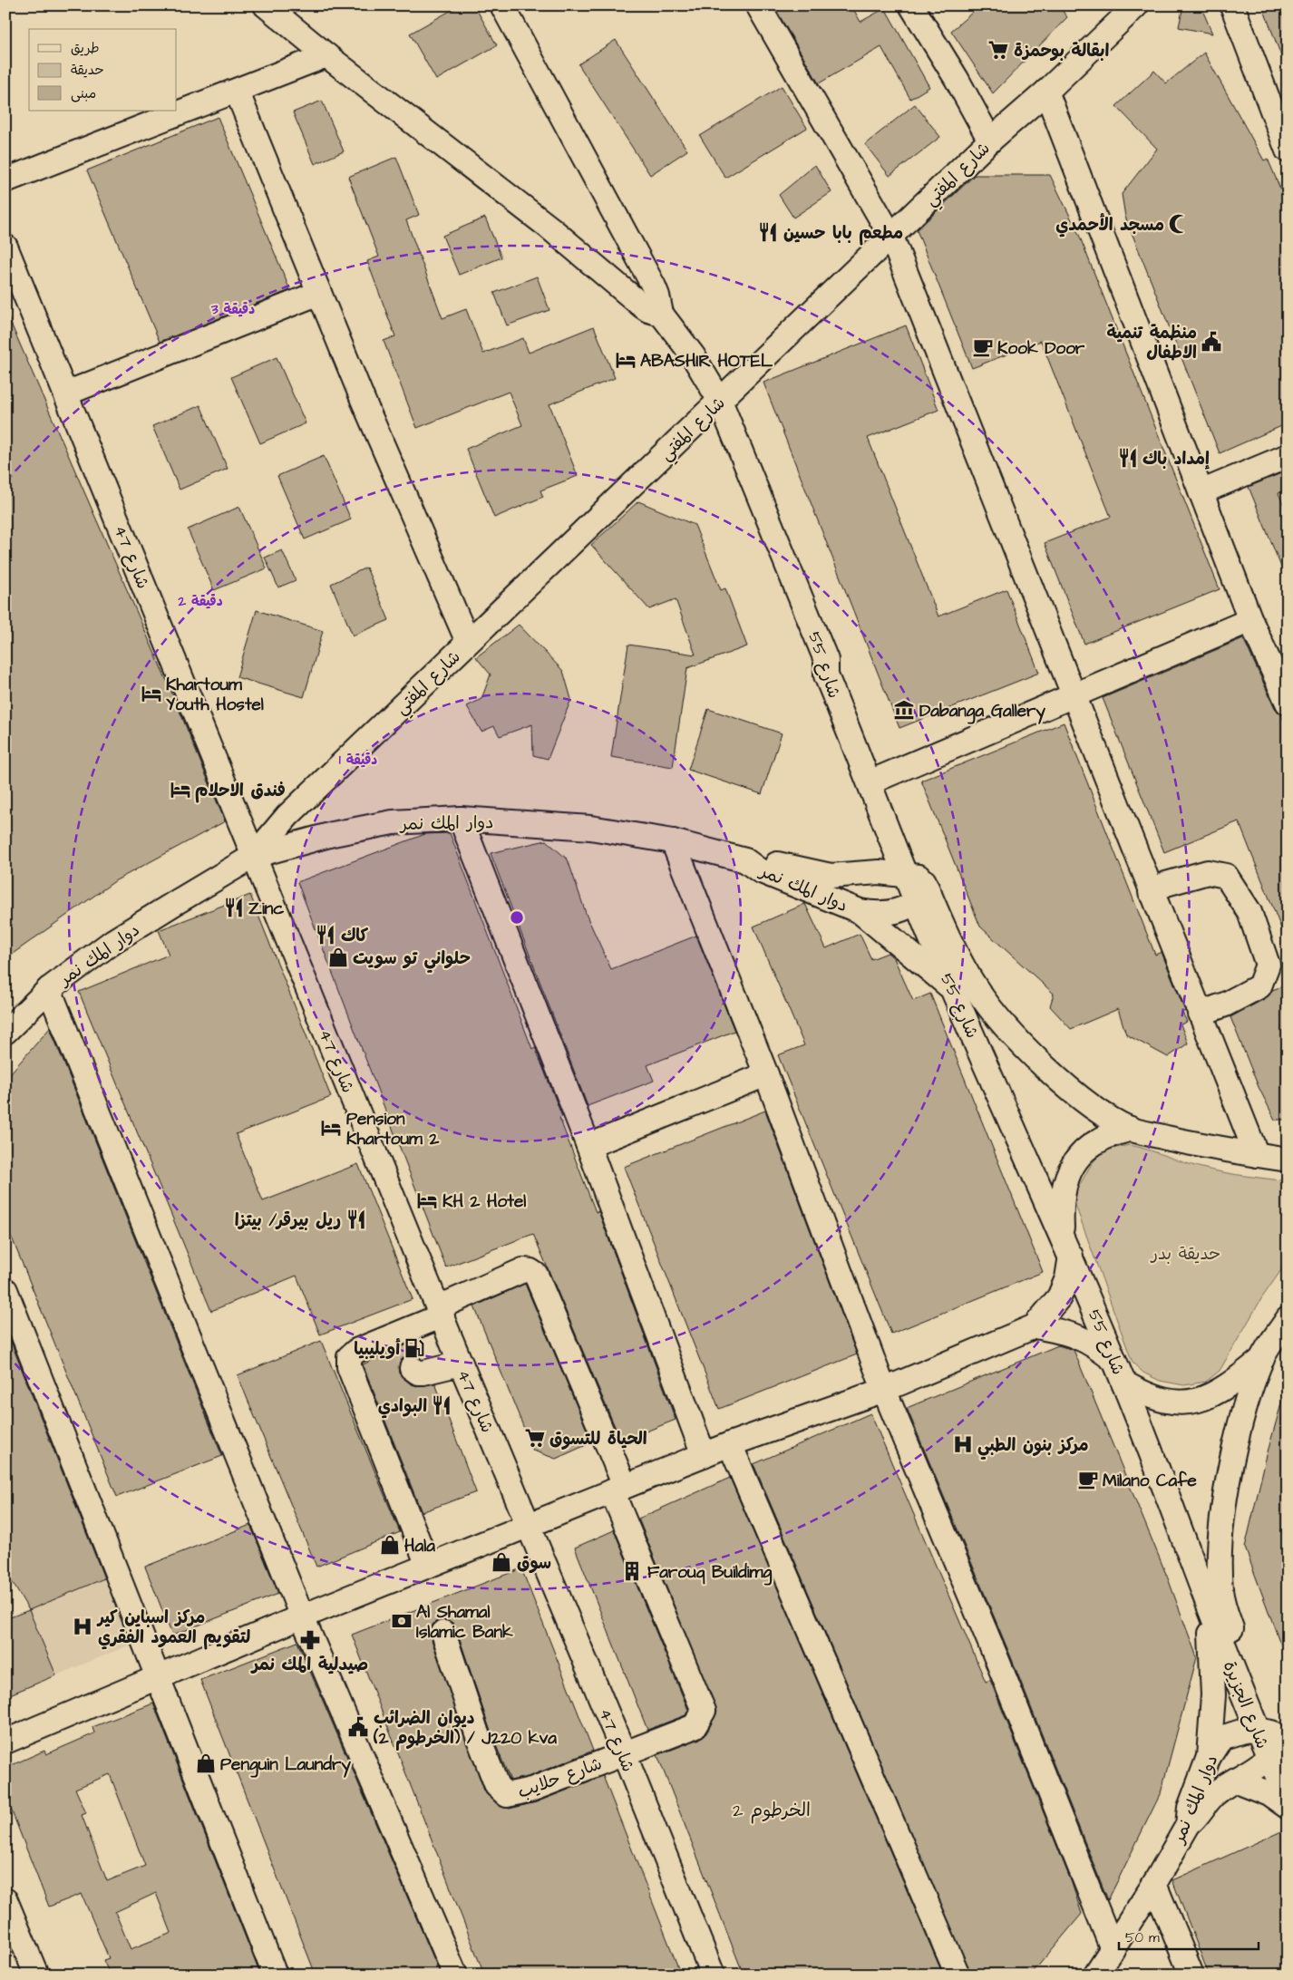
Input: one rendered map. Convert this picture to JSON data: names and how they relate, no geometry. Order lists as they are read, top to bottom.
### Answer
{
  "streets": {
    "street": [
      "شارع المفتي",
      "شارع 47",
      "شارع 55",
      "دوار المك نمر",
      "شارع الجزيرة",
      "شارع حلايب"
    ]
  },
  "crossings": [
    ["شارع المفتي", "شارع 47"],
    ["شارع المفتي", "شارع 55"],
    ["شارع المفتي", "دوار المك نمر"],
    ["شارع 47", "دوار المك نمر"],
    ["شارع 47", "شارع حلايب"],
    ["شارع 55", "دوار المك نمر"],
    ["شارع 55", "شارع الجزيرة"],
    ["دوار المك نمر", "شارع الجزيرة"]
  ],
  "districts": ["الخرطوم 2"],
  "parks": ["حديقة بدر"],
  "places": {
    "supermarket": ["ابقالة بوحمزة", "الحياة للتسوق"],
    "mosque": ["مسجد الأحمدي"],
    "restaurant": [
      "مطعم بابا حسين",
      "إمداد باك",
      "Zinc",
      "كاك",
      "ريل بيرقر/ بيتزا",
      "البوادي"
    ],
    "public building": ["منظمة تنمية الاطفال", "ديوان الضرائب (الخرطوم 2) / J220 kva"],
    "cafe": ["Kook Door", "Milano Cafe"],
    "hotel": [
      "ABASHIR HOTEL",
      "Khartoum Youth Hostel",
      "فندق الاحلام",
      "Pension Khartoum 2",
      "KH 2 Hotel"
    ],
    "museum": ["Dabanga Gallery"],
    "shop": [
      "حلواني تو سويت",
      "Hala",
      "سوق",
      "Penguin Laundry"
    ],
    "fuel station": ["أويليبيا"],
    "hospital": ["مركز بنون الطبي", "مركز اسباين كير لتقويم العمود الفقري"],
    "building": ["Farouq Buildimg"],
    "bank": ["Al Shamal Islamic Bank"],
    "pharmacy": ["صيدلية المك نمر"]
  },
  "legend": ["طريق", "حديقة", "مبنى"],
  "scale_bar": "50 m",
  "rings": ["3 دقيقة", "2 دقيقة", "1 دقيقة"]
}
